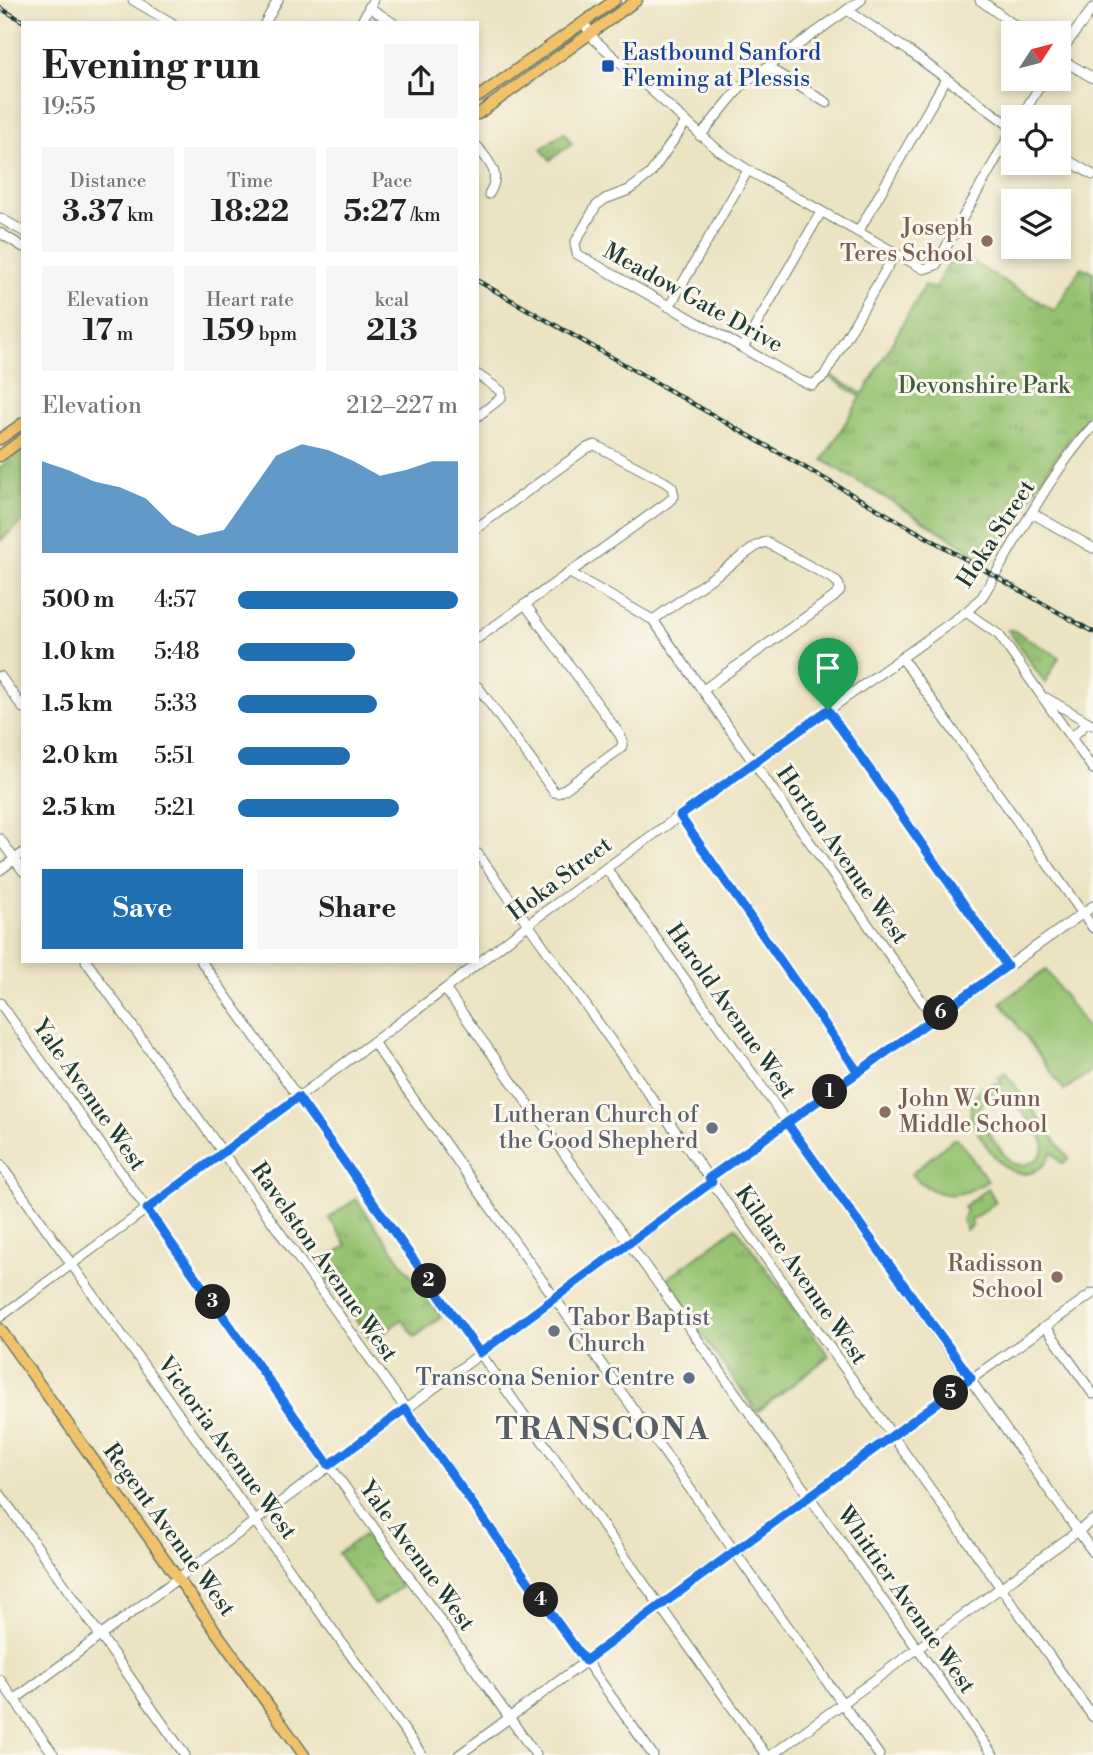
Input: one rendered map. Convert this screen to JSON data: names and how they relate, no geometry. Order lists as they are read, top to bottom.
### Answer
{
  "streets": {
    "main road": ["Regent Avenue West"],
    "street": [
      "Meadow Gate Drive",
      "Hoka Street",
      "Horton Avenue West",
      "Harold Avenue West",
      "Yale Avenue West",
      "Ravelston Avenue West",
      "Kildare Avenue West",
      "Victoria Avenue West",
      "Whittier Avenue West"
    ]
  },
  "crossings": [
    ["Hoka Street", "Horton Avenue West"],
    ["Hoka Street", "Harold Avenue West"],
    ["Hoka Street", "Yale Avenue West"],
    ["Hoka Street", "Ravelston Avenue West"],
    ["Hoka Street", "Kildare Avenue West"],
    ["Hoka Street", "Victoria Avenue West"],
    ["Hoka Street", "Whittier Avenue West"]
  ],
  "districts": ["TRANSCONA"],
  "parks": ["Devonshire Park"],
  "places": {
    "transit": ["Eastbound Sanford Fleming at Plessis"],
    "other": [
      "Joseph Teres School",
      "John W. Gunn Middle School",
      "Lutheran Church of the Good Shepherd",
      "Radisson School",
      "Tabor Baptist Church",
      "Transcona Senior Centre"
    ]
  },
  "north": "top right",
  "page": {
    "heading": ["Evening run", "19:55"],
    "stats": [
      ["Distance", "3.37 km"],
      ["Time", "18:22"],
      ["Pace", "5:27 /km"],
      ["Elevation", "17 m"],
      ["Heart rate", "159 bpm"],
      ["kcal", "213"]
    ],
    "chart": ["Elevation", "212–227 m"],
    "list": [
      {
        "name": "500 m",
        "note": "4:57"
      },
      {
        "name": "1.0 km",
        "note": "5:48"
      },
      {
        "name": "1.5 km",
        "note": "5:33"
      },
      {
        "name": "2.0 km",
        "note": "5:51"
      },
      {
        "name": "2.5 km",
        "note": "5:21"
      }
    ],
    "buttons": ["Save", "Share"],
    "pins": [
      "6",
      "1",
      "2",
      "3",
      "5",
      "4"
    ]
  }
}
